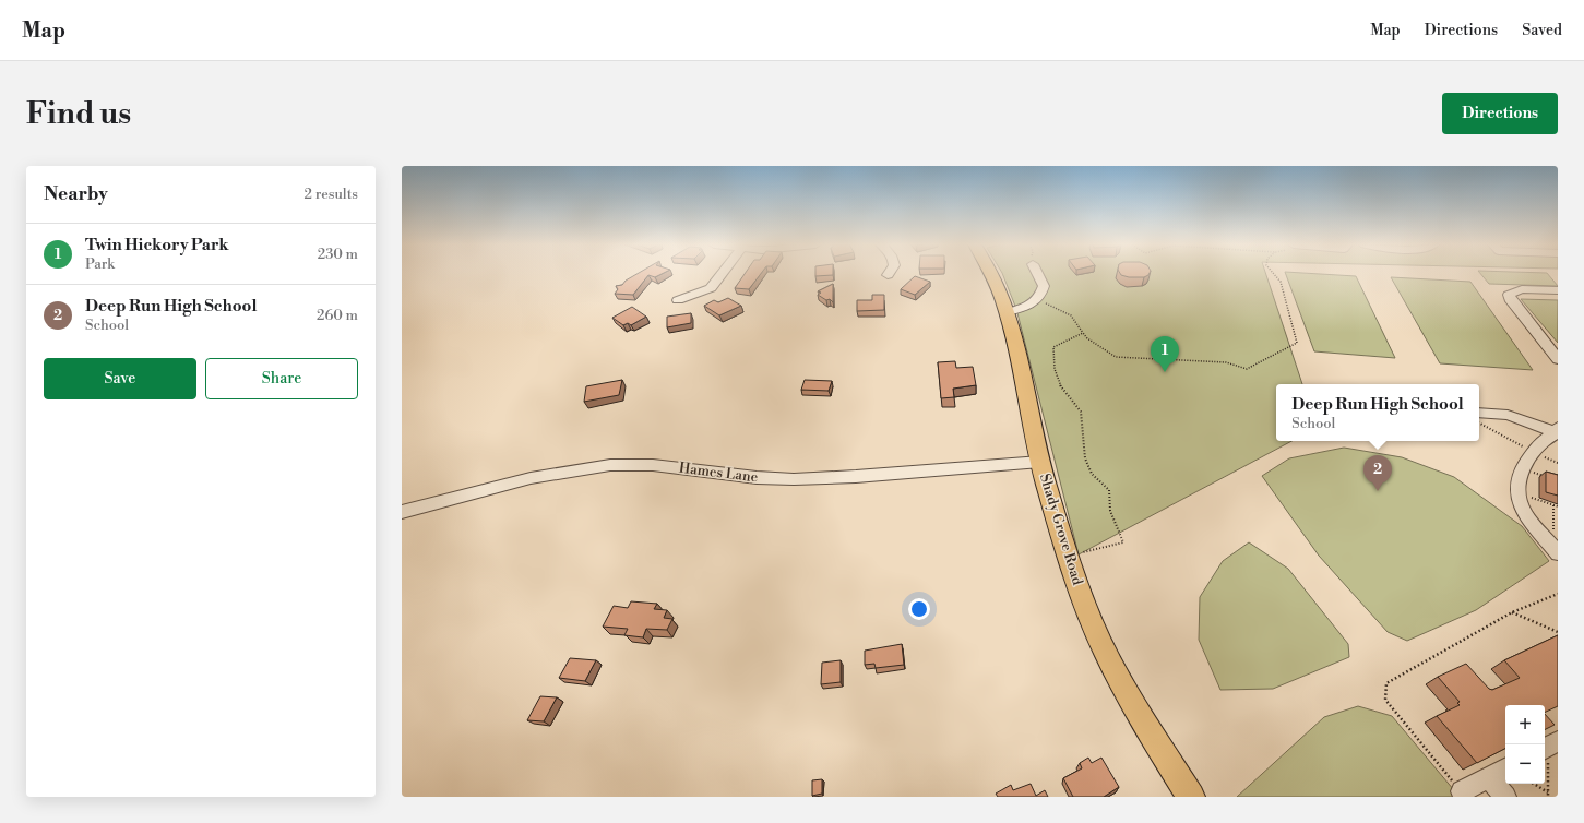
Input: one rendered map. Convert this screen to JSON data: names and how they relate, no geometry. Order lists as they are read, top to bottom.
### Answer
{
  "streets": {
    "main road": ["Shady Grove Road"],
    "street": ["Hames Lane"]
  },
  "crossings": [
    ["Hames Lane", "Shady Grove Road"]
  ],
  "page": {
    "header": "Map",
    "nav": ["Map", "Directions", "Saved"],
    "buttons": [
      "Directions",
      ["Save", "Share"]
    ],
    "title": "Find us",
    "heading": ["Nearby", "2 results"],
    "list": [
      {
        "mark": "1",
        "name": "Twin Hickory Park",
        "note": "Park",
        "value": "230 m"
      },
      {
        "mark": "2",
        "name": "Deep Run High School",
        "note": "School",
        "value": "260 m"
      }
    ],
    "pins": ["1", "2"],
    "popup": ["Deep Run High School", "School"],
    "map_buttons": ["+", "−"]
  }
}
